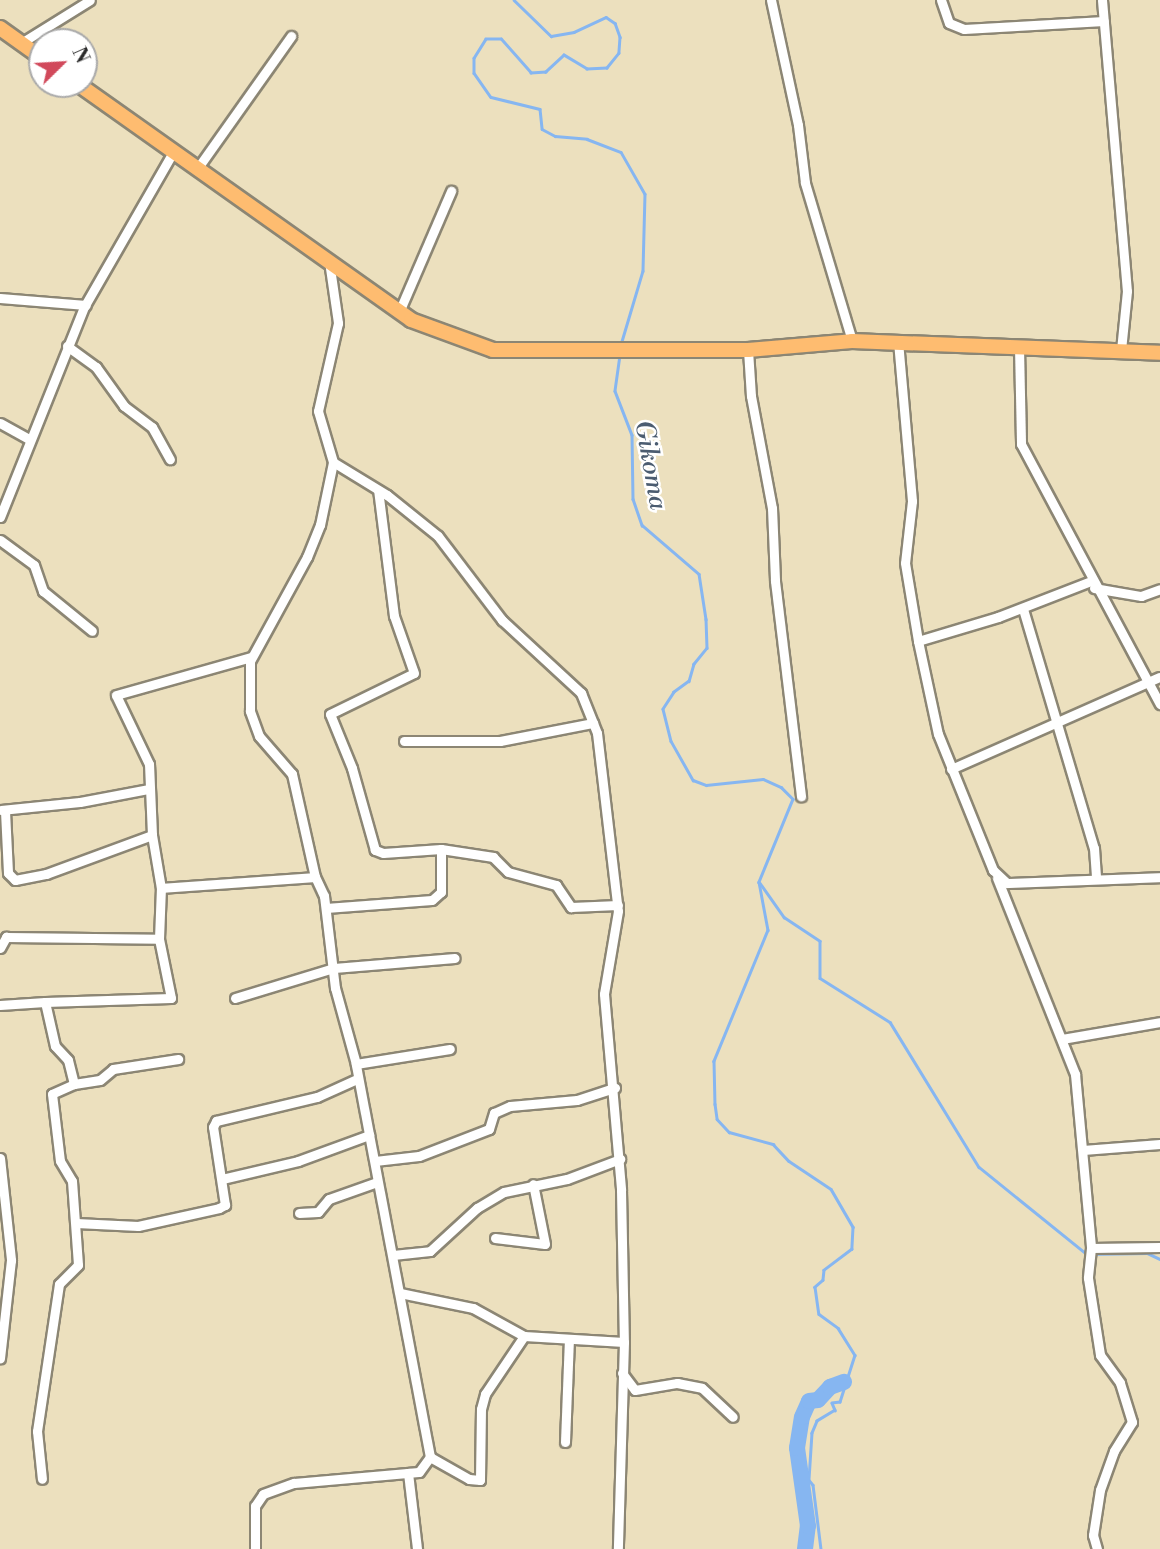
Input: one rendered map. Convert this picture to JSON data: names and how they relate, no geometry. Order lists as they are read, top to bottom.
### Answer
{
  "water": ["Gikoma"],
  "north": "top right"
}
